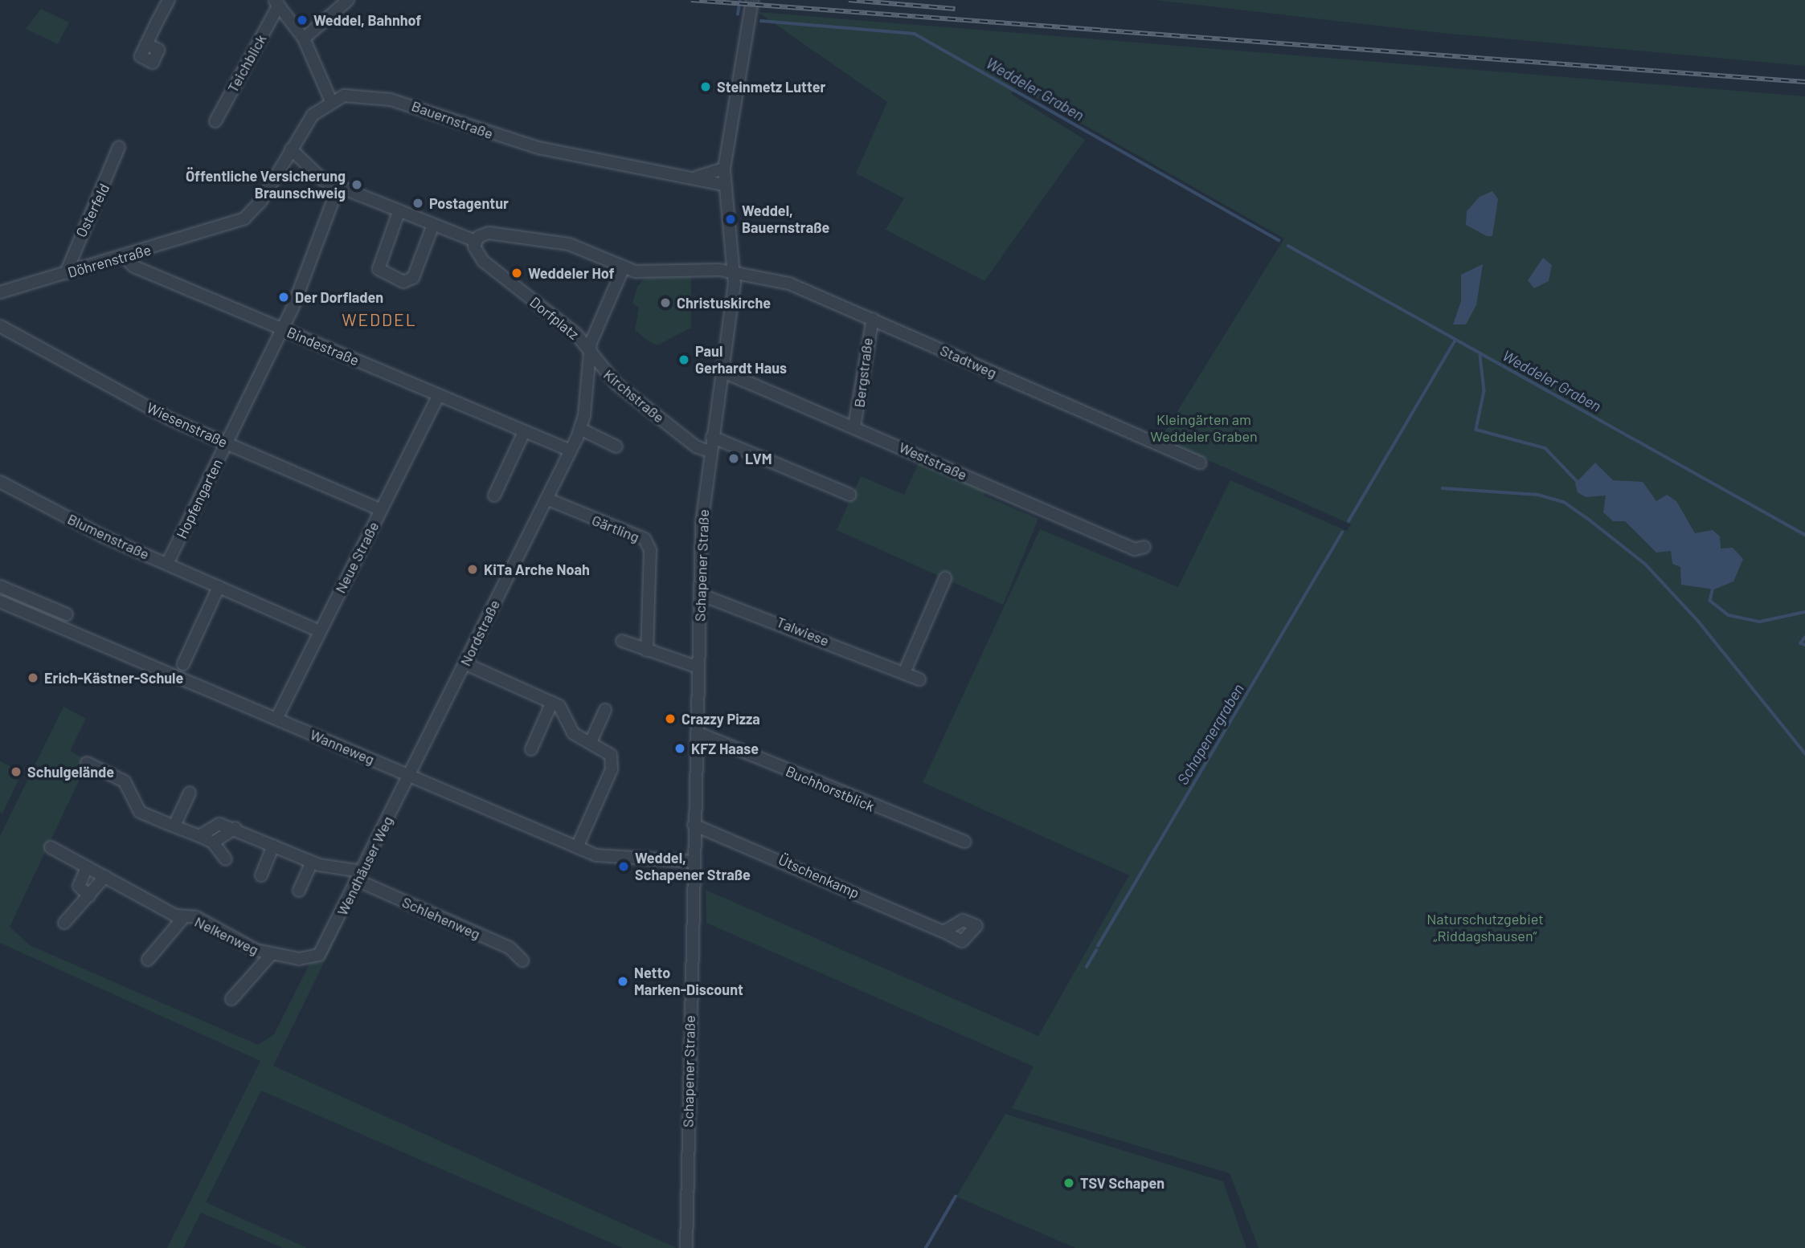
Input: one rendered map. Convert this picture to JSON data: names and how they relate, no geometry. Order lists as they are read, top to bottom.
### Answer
{
  "streets": {
    "street": [
      "Teichblick",
      "Bauernstraße",
      "Osterfeld",
      "Döhrenstraße",
      "Dorfplatz",
      "Bindestraße",
      "Stadtweg",
      "Bergstraße",
      "Kirchstraße",
      "Wiesenstraße",
      "Weststraße",
      "Hopfengarten",
      "Gärtling",
      "Blumenstraße",
      "Neue Straße",
      "Schapener Straße",
      "Talwiese",
      "Nordstraße",
      "Wanneweg",
      "Buchhorstblick",
      "Wendhäuser Weg",
      "Ütschenkamp",
      "Schlehenweg",
      "Nelkenweg"
    ]
  },
  "crossings": [
    ["Bauernstraße", "Schapener Straße"],
    ["Osterfeld", "Döhrenstraße"],
    ["Döhrenstraße", "Bindestraße"],
    ["Dorfplatz", "Kirchstraße"],
    ["Dorfplatz", "Nordstraße"],
    ["Bindestraße", "Hopfengarten"],
    ["Bindestraße", "Neue Straße"],
    ["Bindestraße", "Nordstraße"],
    ["Stadtweg", "Bergstraße"],
    ["Stadtweg", "Schapener Straße"],
    ["Bergstraße", "Weststraße"],
    ["Kirchstraße", "Schapener Straße"],
    ["Kirchstraße", "Nordstraße"],
    ["Wiesenstraße", "Hopfengarten"],
    ["Wiesenstraße", "Neue Straße"],
    ["Weststraße", "Schapener Straße"],
    ["Hopfengarten", "Blumenstraße"],
    ["Gärtling", "Nordstraße"],
    ["Blumenstraße", "Neue Straße"],
    ["Neue Straße", "Wanneweg"],
    ["Schapener Straße", "Talwiese"],
    ["Schapener Straße", "Wanneweg"],
    ["Schapener Straße", "Buchhorstblick"],
    ["Schapener Straße", "Ütschenkamp"],
    ["Nordstraße", "Wanneweg"],
    ["Nordstraße", "Wendhäuser Weg"],
    ["Wanneweg", "Wendhäuser Weg"],
    ["Wendhäuser Weg", "Schlehenweg"],
    ["Wendhäuser Weg", "Nelkenweg"]
  ],
  "districts": ["WEDDEL"],
  "water": ["Weddeler Graben", "Schapenergraben"],
  "parks": ["Kleingärten am Weddeler Graben", "Naturschutzgebiet „Riddagshausen“"],
  "places": [
    "Weddel, Bahnhof",
    "Steinmetz Lutter",
    "Öffentliche Versicherung Braunschweig",
    "Postagentur",
    "Weddel, Bauernstraße",
    "Weddeler Hof",
    "Der Dorfladen",
    "Christuskirche",
    "Paul Gerhardt Haus",
    "LVM",
    "KiTa Arche Noah",
    "Erich-Kästner-Schule",
    "Crazzy Pizza",
    "KFZ Haase",
    "Schulgelände",
    "Weddel, Schapener Straße",
    "Netto Marken-Discount",
    "TSV Schapen"
  ]
}
